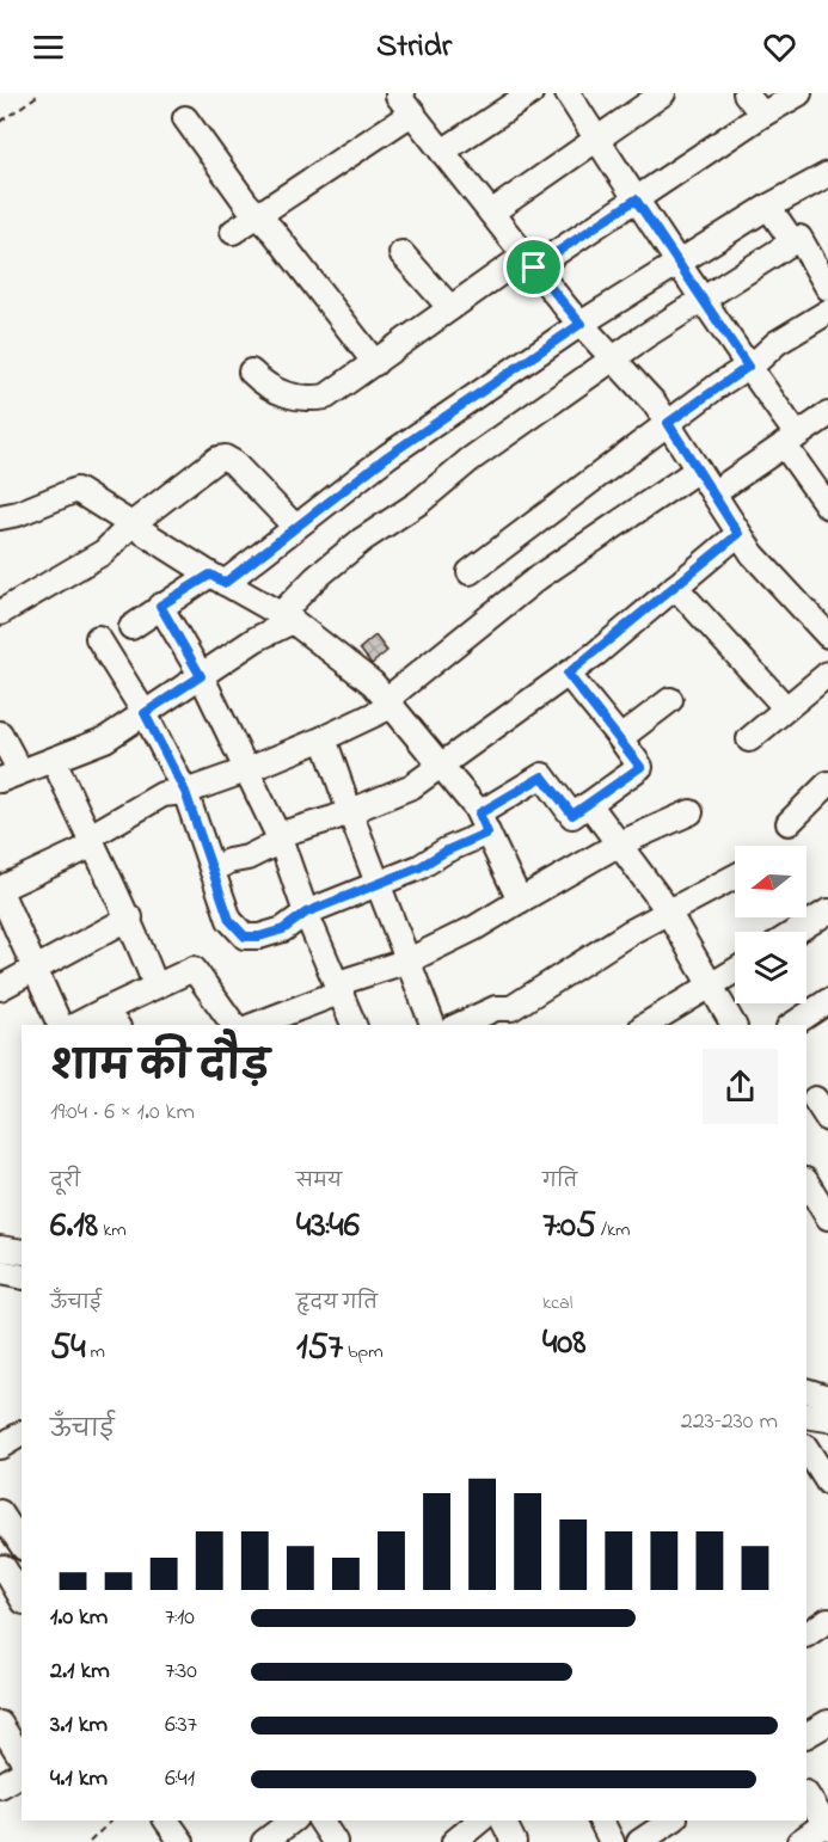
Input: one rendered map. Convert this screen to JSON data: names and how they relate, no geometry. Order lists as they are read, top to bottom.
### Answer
{
  "north": "left",
  "page": {
    "header": "Stridr",
    "heading": ["शाम की दौड़", "19:04 · 6 × 1.0 km"],
    "stats": [
      ["दूरी", "6.18 km"],
      ["समय", "43:46"],
      ["गति", "7:05 /km"],
      ["ऊँचाई", "54 m"],
      ["हृदय गति", "157 bpm"],
      ["kcal", "408"]
    ],
    "chart": ["ऊँचाई", "223–230 m"],
    "list": [
      {
        "name": "1.0 km",
        "note": "7:10"
      },
      {
        "name": "2.1 km",
        "note": "7:30"
      },
      {
        "name": "3.1 km",
        "note": "6:37"
      },
      {
        "name": "4.1 km",
        "note": "6:41"
      }
    ]
  }
}
